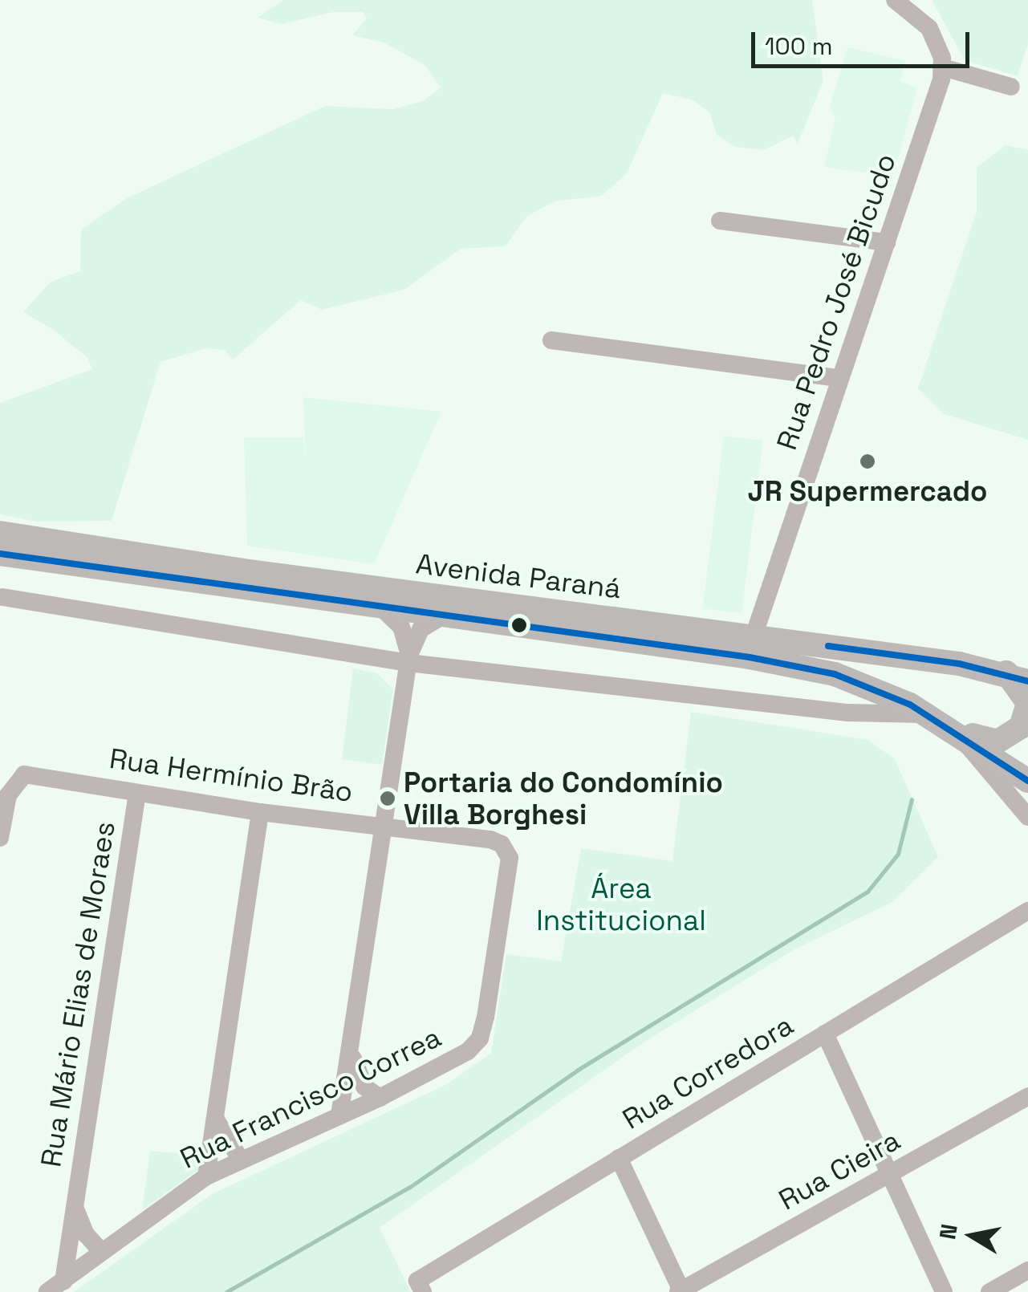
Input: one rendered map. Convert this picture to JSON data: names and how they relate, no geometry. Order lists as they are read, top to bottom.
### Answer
{
  "streets": {
    "main road": ["Avenida Paraná"],
    "street": [
      "Rua Pedro José Bicudo",
      "Rua Hermínio Brão",
      "Rua Mário Elias de Moraes",
      "Rua Corredora",
      "Rua Francisco Correa",
      "Rua Cieira"
    ]
  },
  "crossings": [
    ["Rua Pedro José Bicudo", "Avenida Paraná"],
    ["Rua Hermínio Brão", "Rua Mário Elias de Moraes"],
    ["Rua Hermínio Brão", "Rua Francisco Correa"],
    ["Rua Mário Elias de Moraes", "Rua Francisco Correa"]
  ],
  "parks": ["Área Institucional"],
  "places": ["JR Supermercado", "Portaria do Condomínio Villa Borghesi"],
  "scale_bar": "100 m",
  "north": "left"
}
